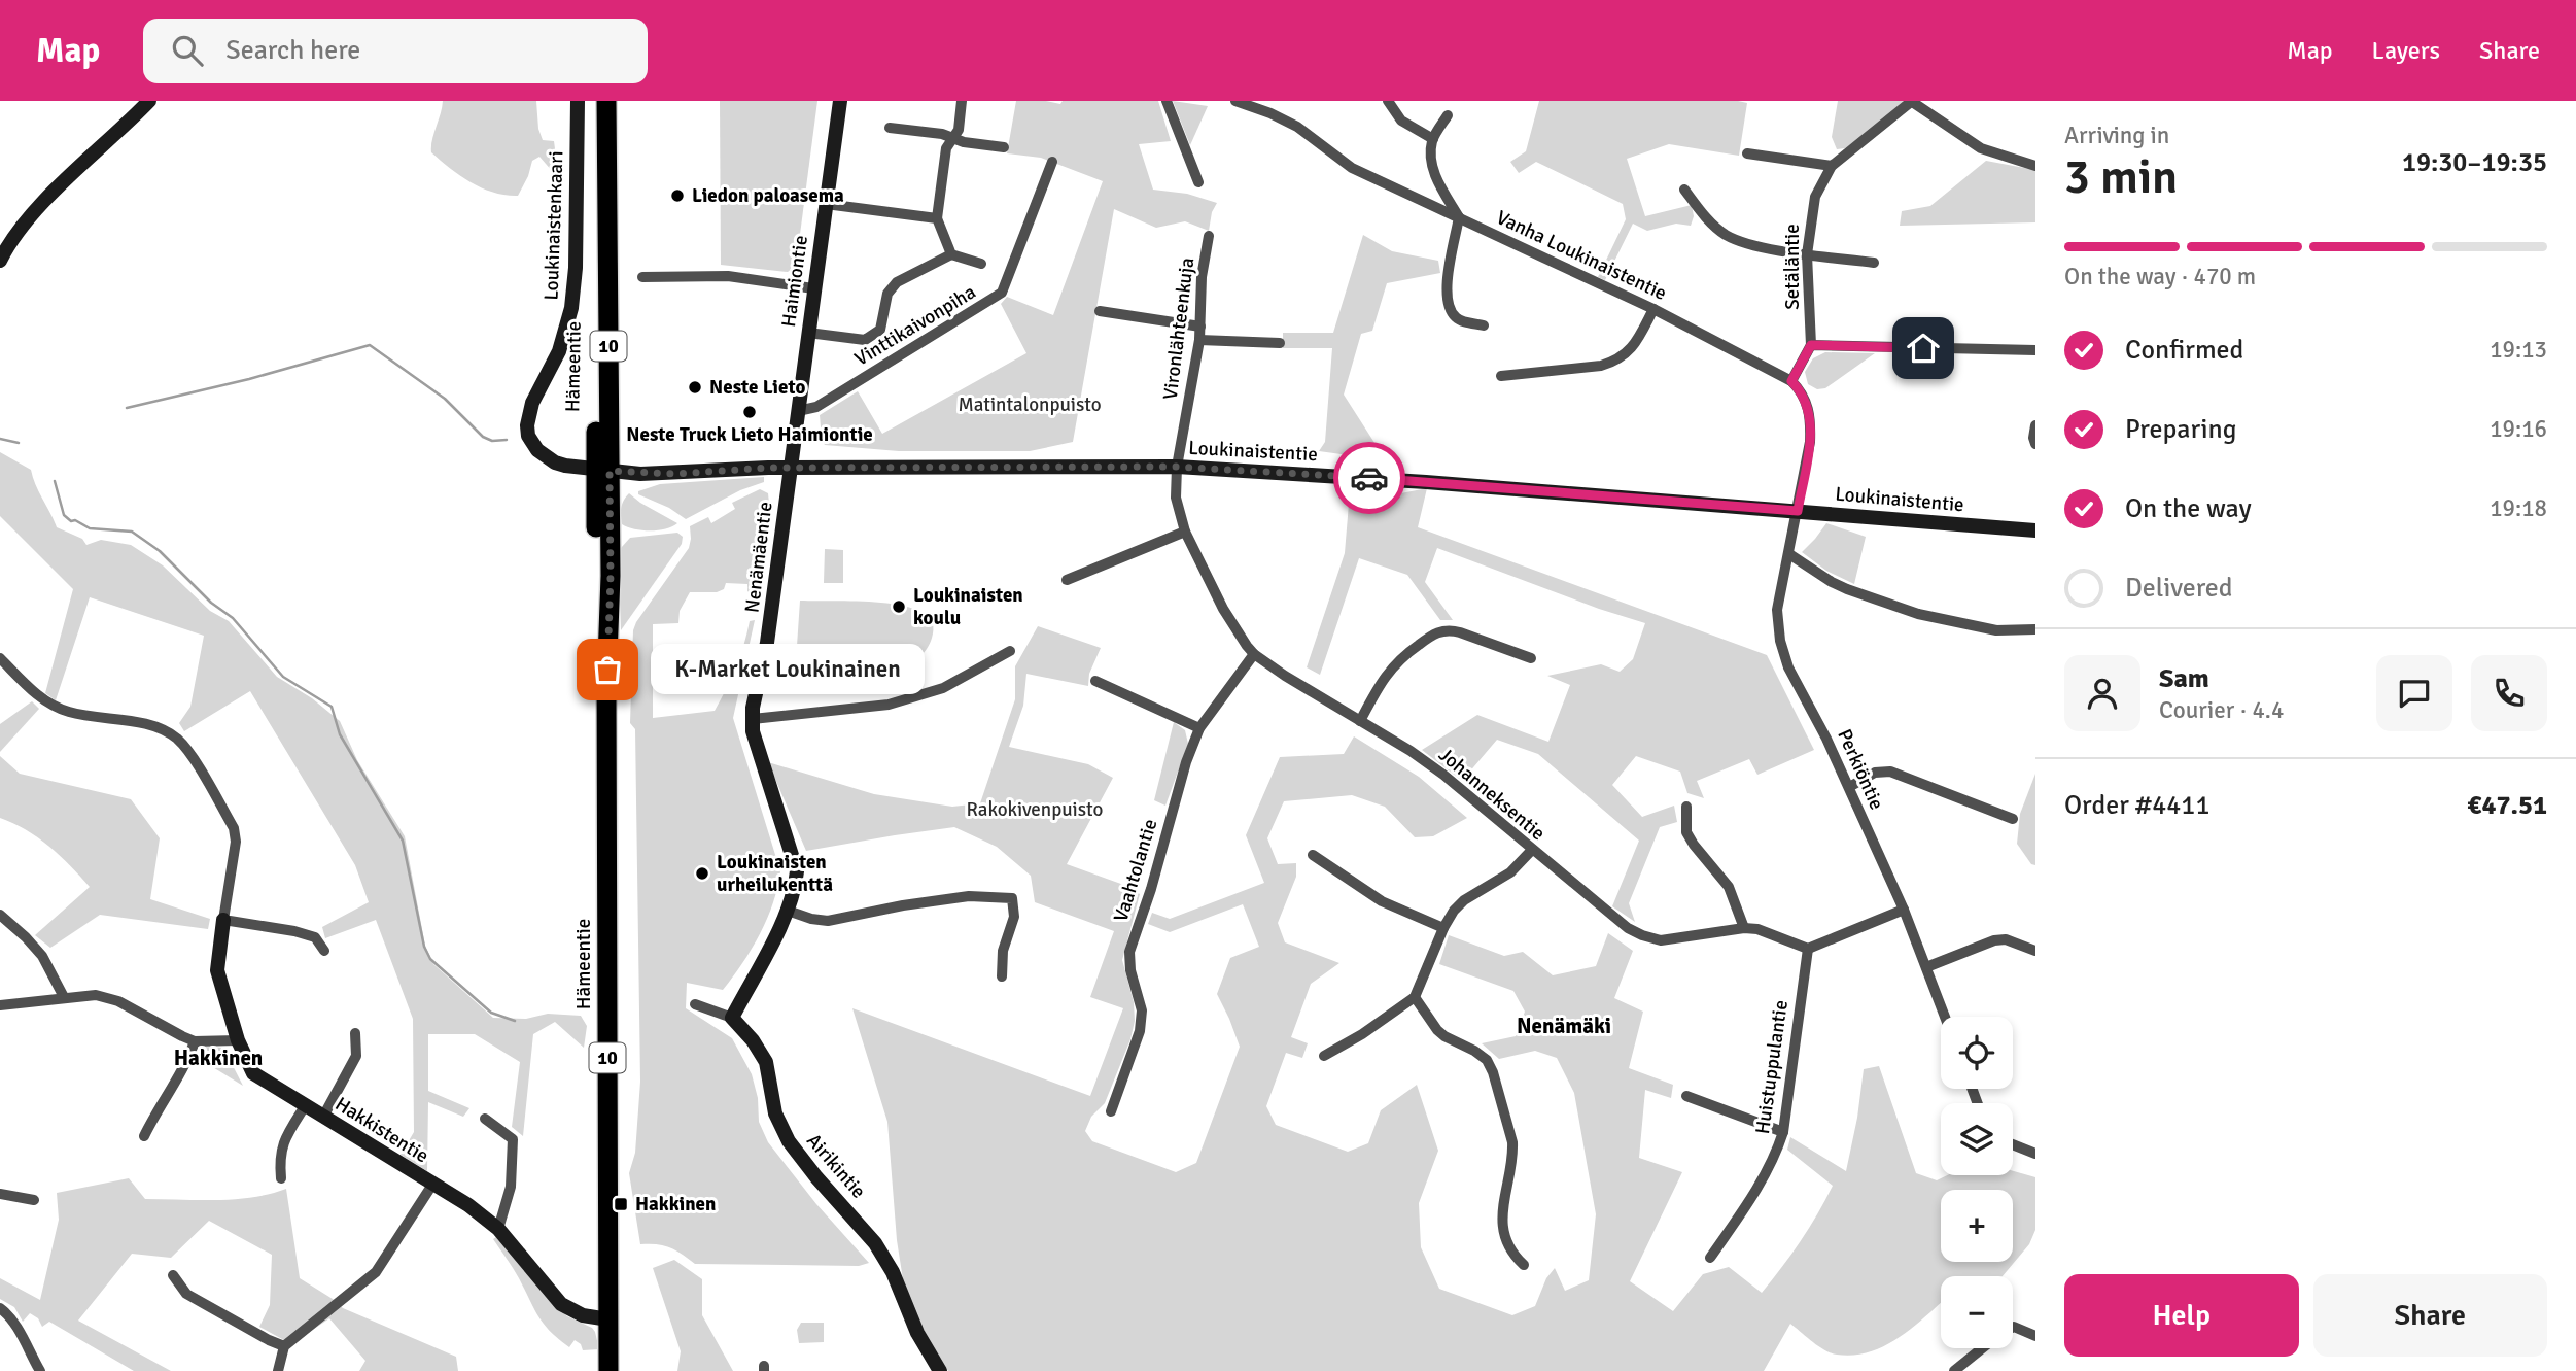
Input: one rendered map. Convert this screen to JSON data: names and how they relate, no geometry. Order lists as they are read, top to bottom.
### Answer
{
  "streets": {
    "highway": ["10", "Hämeentie"],
    "street": [
      "Loukinaistenkaari",
      "Vanha Loukinaistentie",
      "Setäläntie",
      "Haimiontie",
      "Vinttikaivonpiha",
      "Vironlähteenkuja",
      "Loukinaistentie",
      "Nenämäentie",
      "Perkiöntie",
      "Johanneksentie",
      "Vaahtolantie",
      "Huistuppulantie",
      "Hakkistentie",
      "Airikintie"
    ]
  },
  "crossings": [
    ["Loukinaistenkaari", "Hämeentie"],
    ["Loukinaistenkaari", "Loukinaistentie"],
    ["Haimiontie", "Vinttikaivonpiha"],
    ["Haimiontie", "Loukinaistentie"],
    ["Haimiontie", "Nenämäentie"],
    ["Vironlähteenkuja", "Loukinaistentie"],
    ["Vironlähteenkuja", "Johanneksentie"],
    ["Hämeentie", "Loukinaistentie"],
    ["Hämeentie", "Hakkistentie"],
    ["Loukinaistentie", "Nenämäentie"],
    ["Loukinaistentie", "Perkiöntie"],
    ["Loukinaistentie", "Johanneksentie"],
    ["Nenämäentie", "Airikintie"],
    ["Johanneksentie", "Vaahtolantie"],
    ["Johanneksentie", "Huistuppulantie"]
  ],
  "districts": ["Nenämäki", "Hakkinen"],
  "parks": ["Matintalonpuisto", "Rakokivenpuisto"],
  "places": {
    "other": [
      "Liedon paloasema",
      "Neste Lieto",
      "Neste Truck Lieto Haimiontie",
      "Loukinaisten koulu",
      "K-Market Loukinainen",
      "Loukinaisten urheilukenttä"
    ],
    "transit": ["Hakkinen"]
  },
  "page": {
    "header": "Map",
    "search": "Search here",
    "nav": ["Map", "Layers", "Share"],
    "heading": ["3 min", "Arriving in", "19:30–19:35"],
    "panel": [
      "Sam",
      "Courier · 4.4",
      "Order #4411",
      "€47.51"
    ],
    "bar": "On the way · 470 m",
    "list": [
      ["Confirmed", "19:13"],
      ["Preparing", "19:16"],
      ["On the way", "19:18"],
      "Delivered"
    ],
    "bubble": "K-Market Loukinainen",
    "map_buttons": ["+", "−"],
    "buttons": ["Help", "Share"]
  }
}
